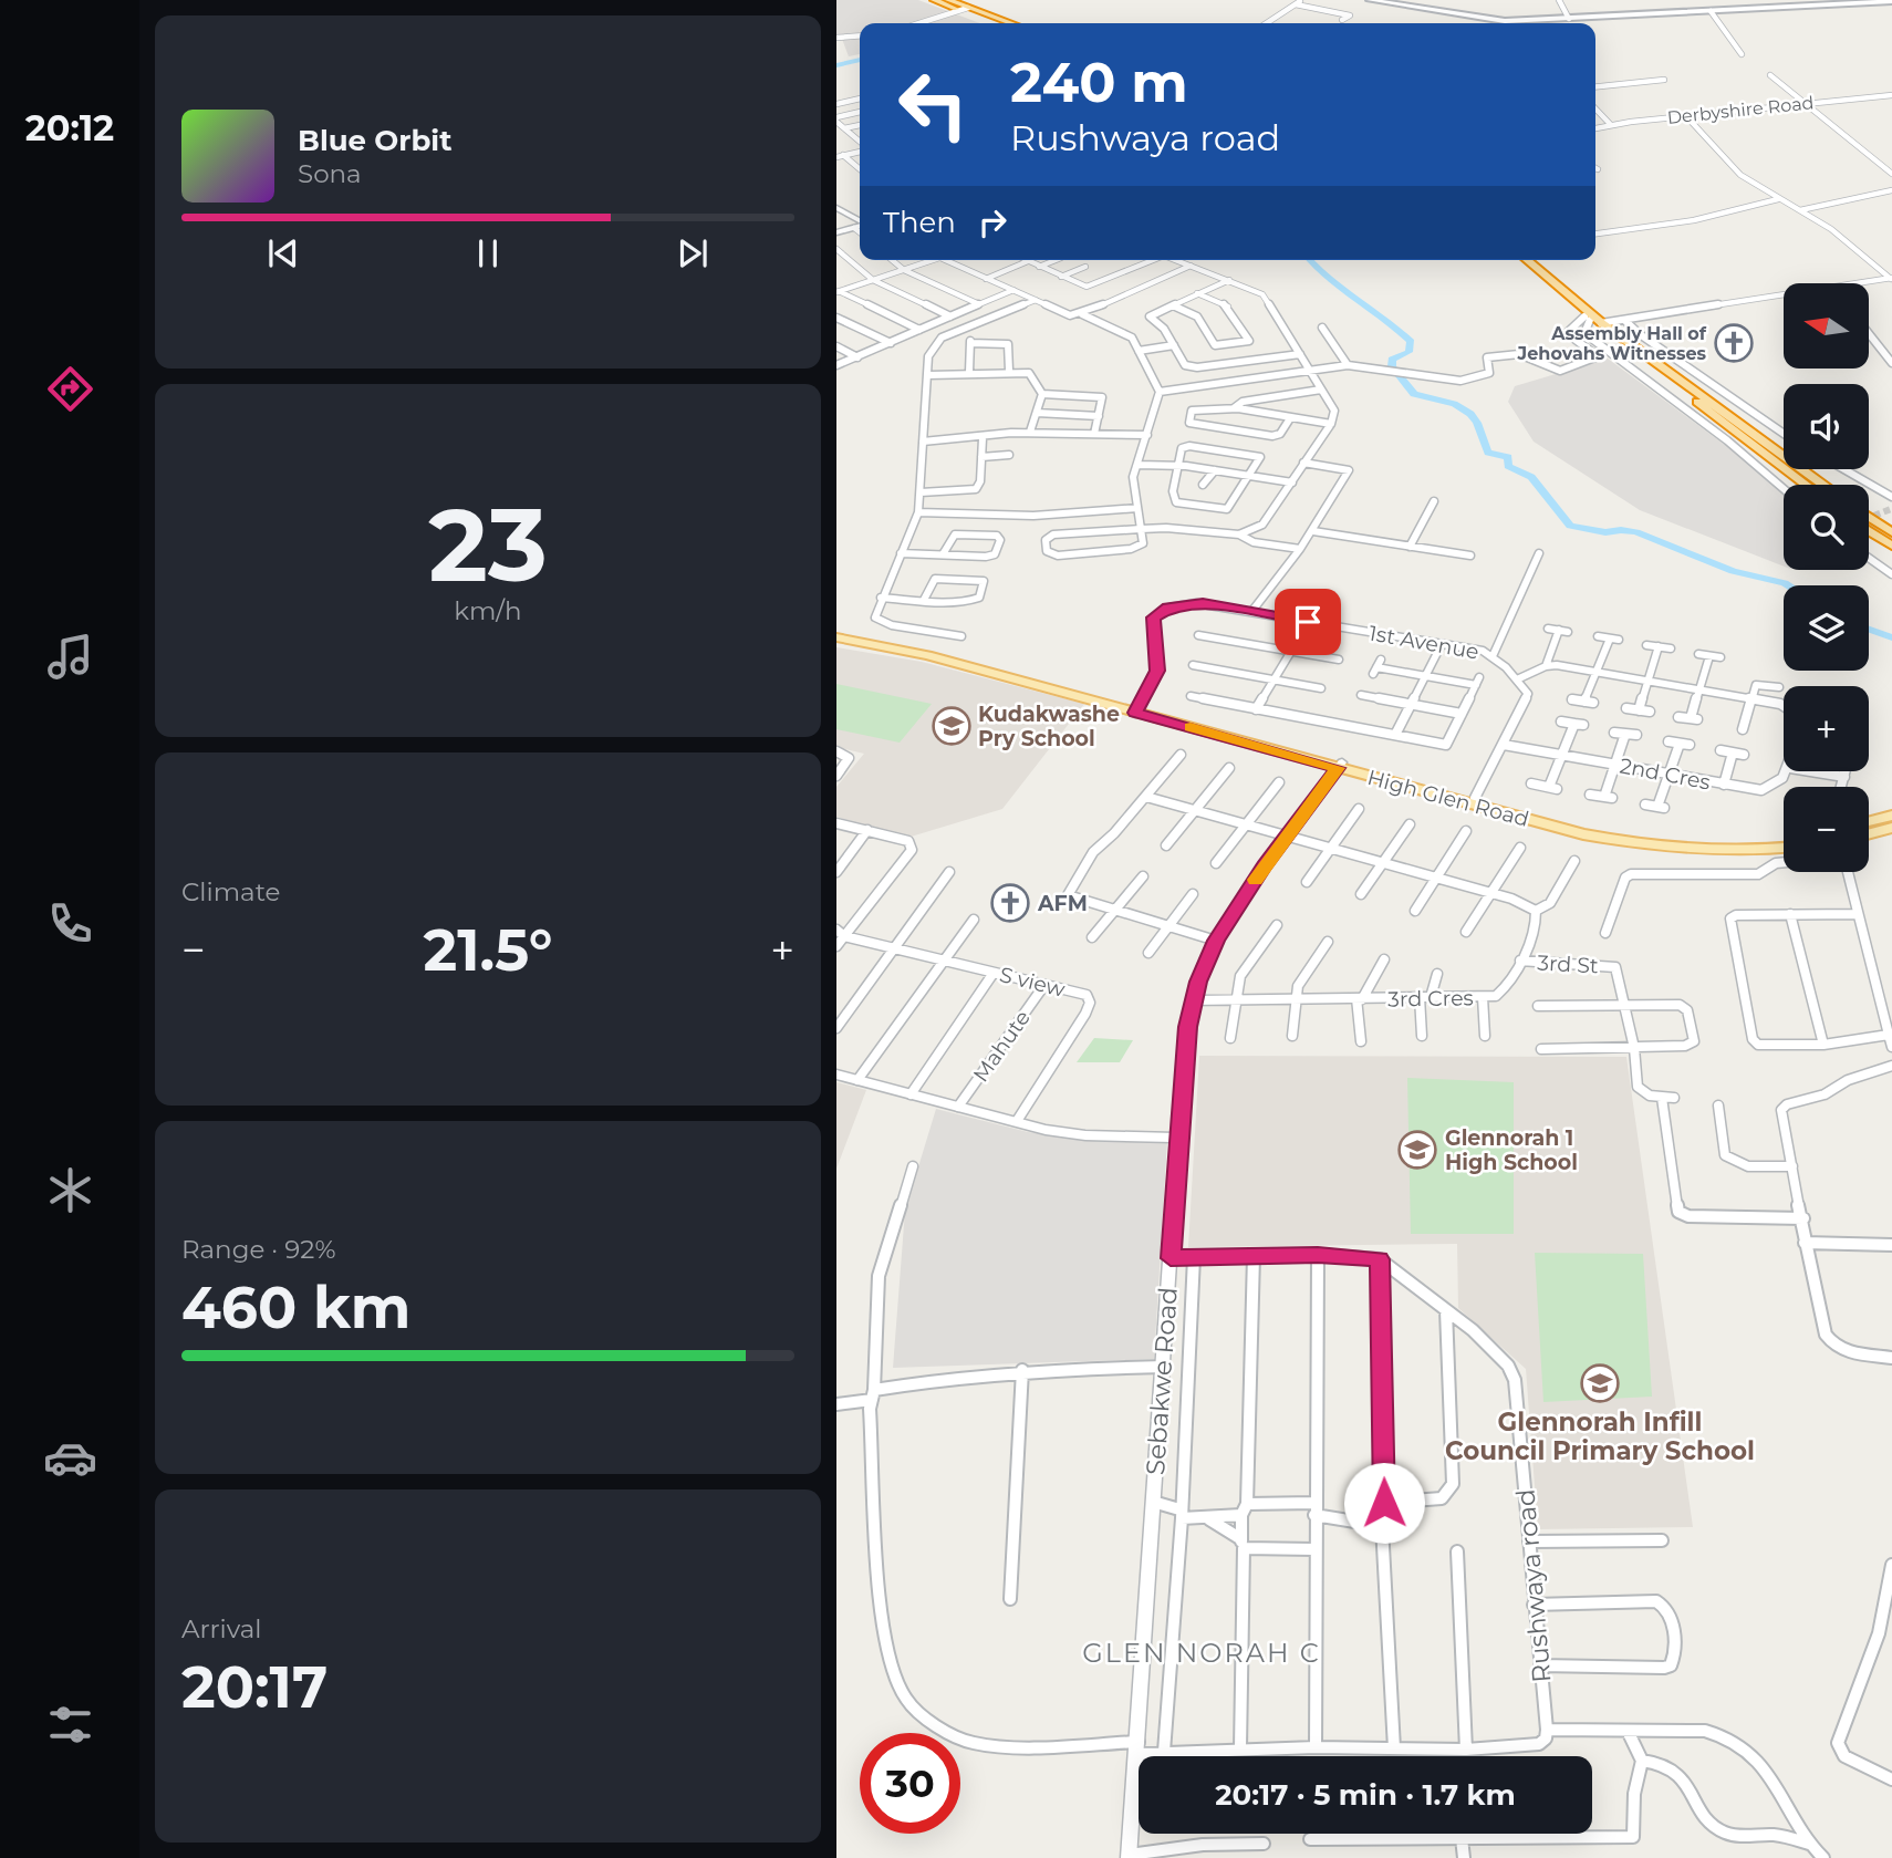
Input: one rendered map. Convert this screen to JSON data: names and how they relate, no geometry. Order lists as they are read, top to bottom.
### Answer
{
  "streets": {
    "main road": ["High Glen Road"],
    "street": [
      "Derbyshire Road",
      "1st Avenue",
      "2nd Cres",
      "3rd St",
      "S view",
      "3rd Cres",
      "Mahute",
      "Sebakwe Road",
      "Rushwaya road"
    ]
  },
  "crossings": [
    ["1st Avenue", "High Glen Road"],
    ["High Glen Road", "Sebakwe Road"],
    ["3rd St", "3rd Cres"],
    ["S view", "Mahute"],
    ["3rd Cres", "Sebakwe Road"]
  ],
  "districts": ["GLEN NORAH C"],
  "places": {
    "church": ["Assembly Hall of Jehovahs Witnesses", "AFM"],
    "school or university": ["Kudakwashe Pry School", "Glennorah 1 High School", "Glennorah Infill Council Primary School"]
  },
  "north": "left",
  "page": {
    "tabs": "20:12",
    "turn": ["240 m", "Rushwaya road"],
    "song": ["Blue Orbit", "Sona"],
    "then": "Then",
    "map_buttons": ["+", "−"],
    "tile": [
      ["23", "km/h"],
      "Climate",
      ["Range · 92%", "460 km"],
      ["Arrival", "20:17"]
    ],
    "heat": ["−", "21.5°", "+"],
    "limit": "30",
    "trip": "20:17 · 5 min · 1.7 km"
  }
}
